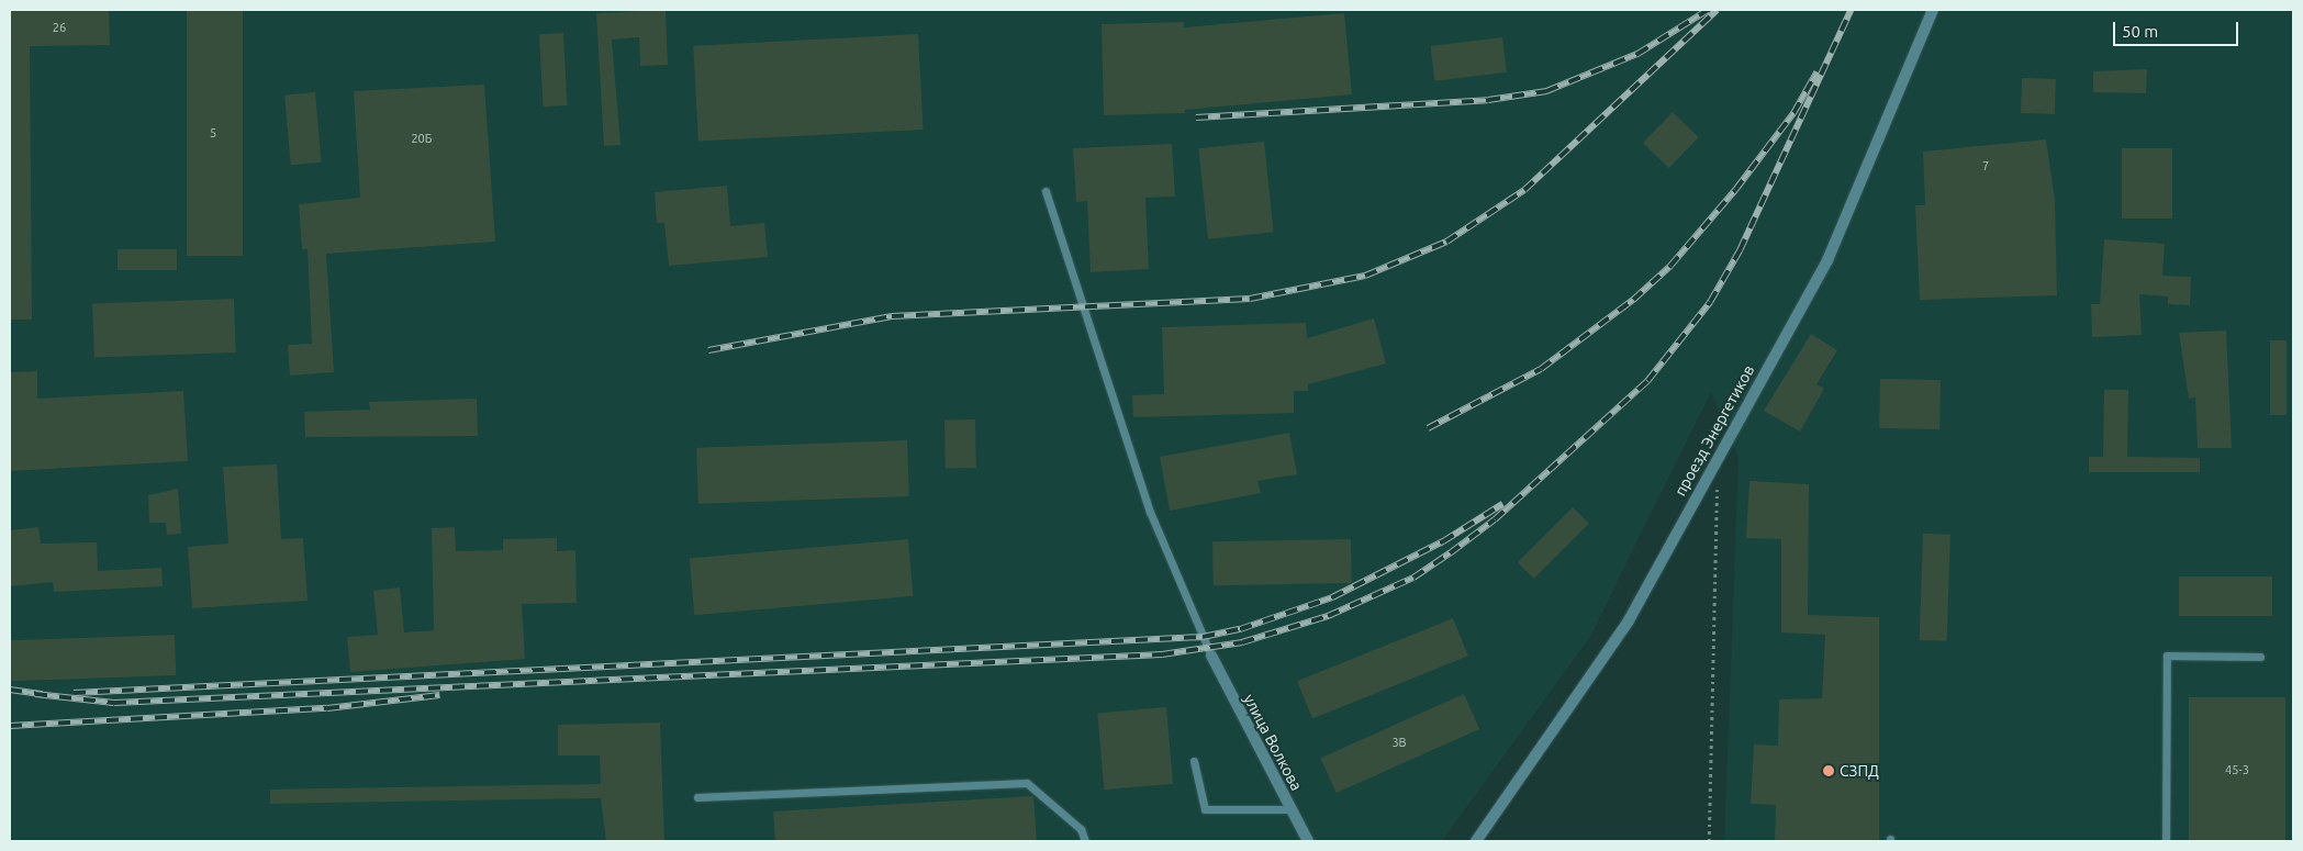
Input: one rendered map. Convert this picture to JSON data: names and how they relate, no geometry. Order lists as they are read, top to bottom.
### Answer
{
  "streets": {
    "street": ["проезд Энергетиков", "улица Волкова"]
  },
  "places": ["СЗПД"],
  "house_numbers": [
    "26",
    "5",
    "20Б",
    "7",
    "3В",
    "45-3"
  ],
  "scale_bar": "50 m"
}
